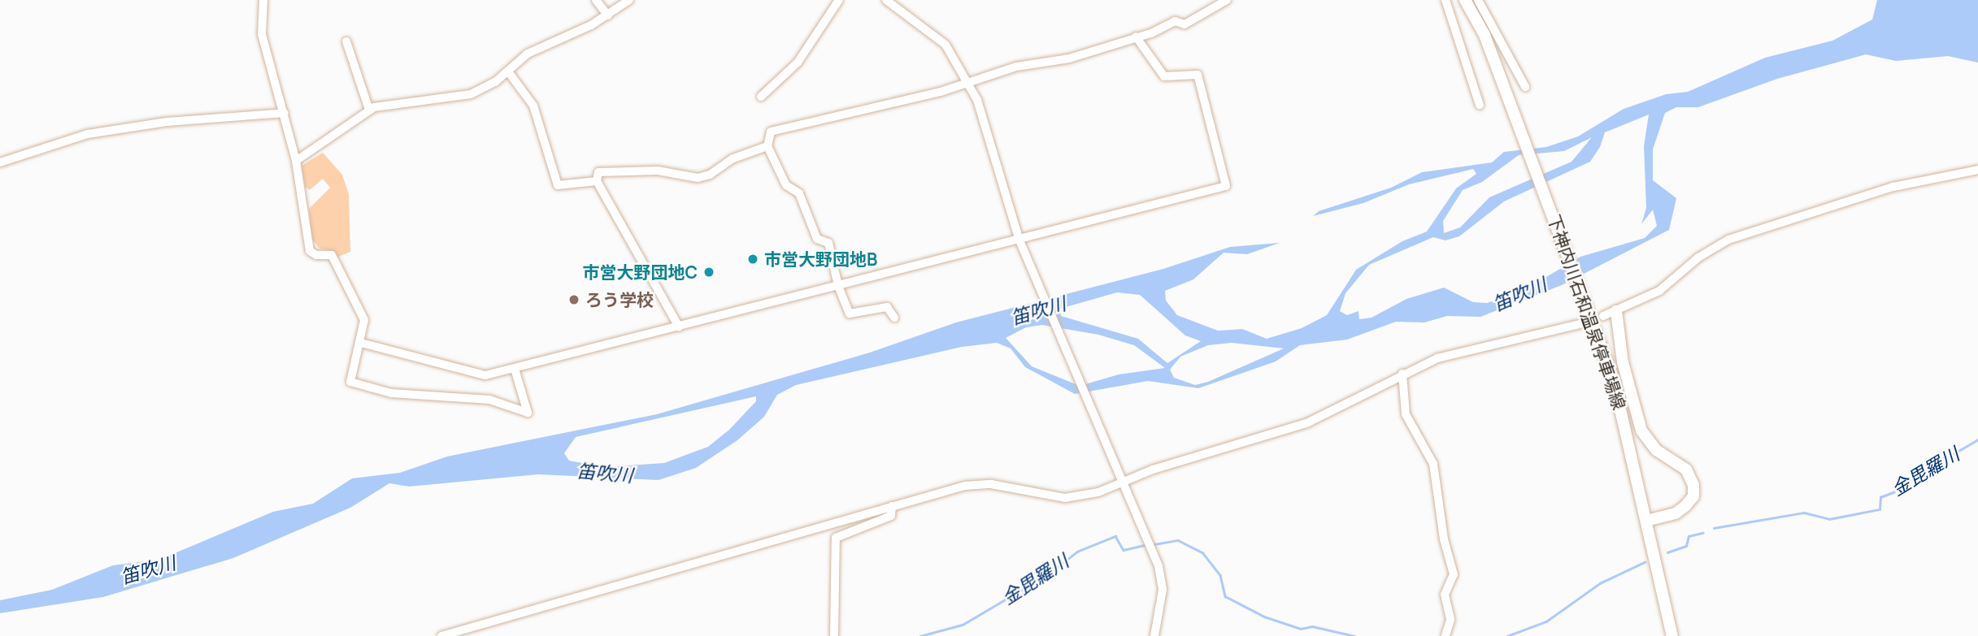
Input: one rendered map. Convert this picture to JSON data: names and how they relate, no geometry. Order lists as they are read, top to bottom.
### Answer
{
  "streets": {
    "main road": ["下神内川石和温泉停車場線"]
  },
  "water": ["笛吹川", "金毘羅川"],
  "places": ["市営大野団地B", "市営大野団地C", "ろう学校"]
}
